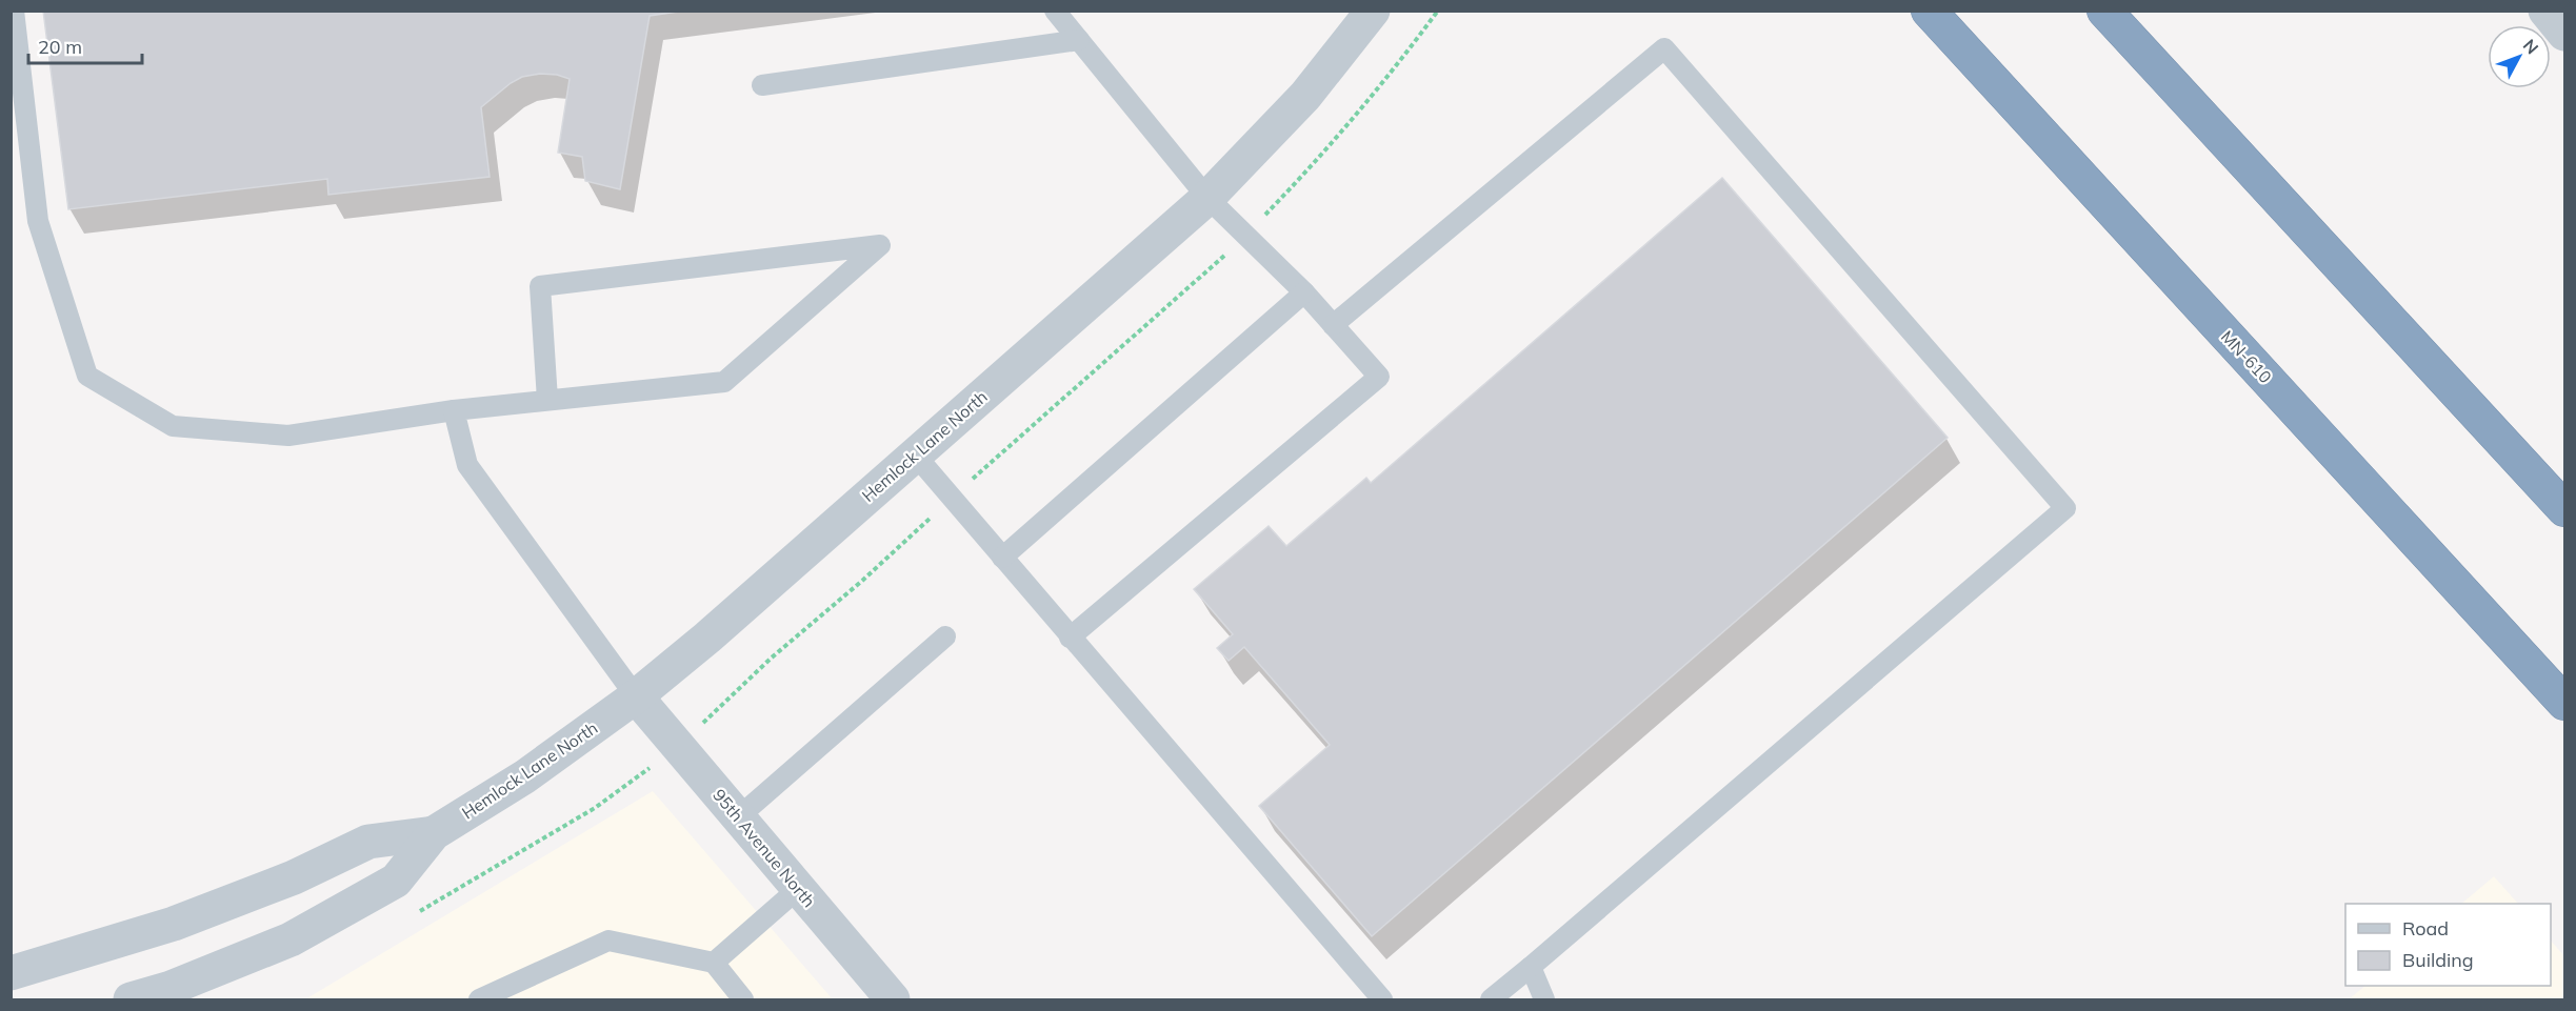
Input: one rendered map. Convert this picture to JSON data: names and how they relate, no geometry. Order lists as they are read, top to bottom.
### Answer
{
  "streets": {
    "highway": ["MN-610"],
    "street": ["Hemlock Lane North", "95th Avenue North"]
  },
  "crossings": [
    ["Hemlock Lane North", "95th Avenue North"]
  ],
  "legend": ["Road", "Building"],
  "scale_bar": "20 m",
  "north": "top right"
}
